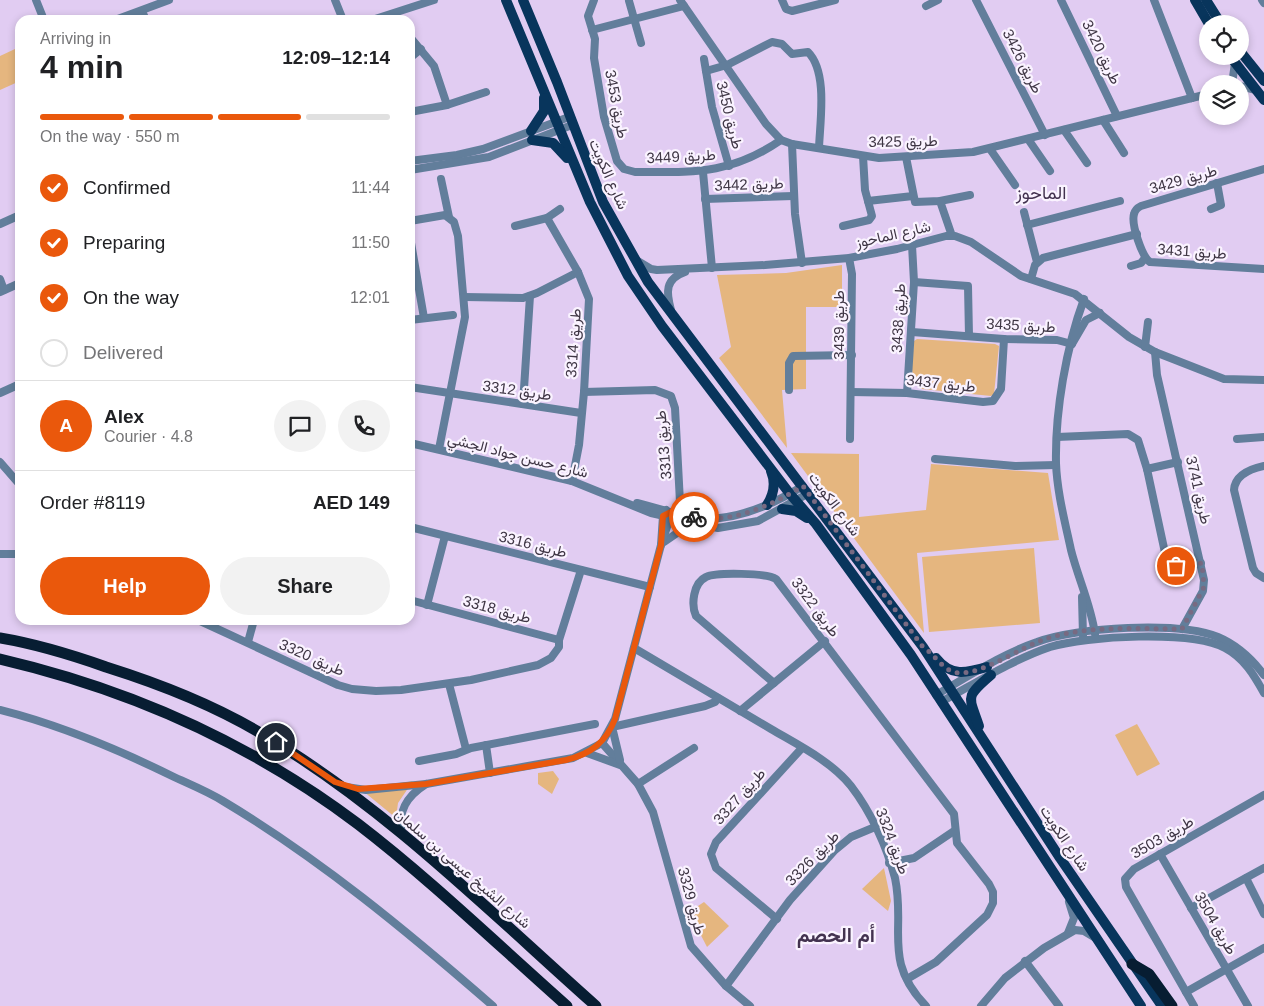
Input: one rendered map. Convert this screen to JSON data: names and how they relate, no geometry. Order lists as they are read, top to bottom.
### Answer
{
  "streets": {
    "highway": ["شارع الشيخ عيسى بن سلمان"],
    "main road": ["شارع الكويت"],
    "street": [
      "طريق 3420",
      "طريق 3426",
      "طريق 3453",
      "طريق 3450",
      "طريق 3425",
      "طريق 3449",
      "طريق 3429",
      "طريق 3442",
      "شارع الماحوز",
      "طريق 3431",
      "طريق 3438",
      "طريق 3439",
      "طريق 3435",
      "طريق 3314",
      "طريق 3437",
      "طريق 3312",
      "طريق 3313",
      "شارع حسن جواد الجشي",
      "طريق 3741",
      "طريق 3316",
      "طريق 3322",
      "طريق 3318",
      "طريق 3320",
      "طريق 3327",
      "طريق 3503",
      "طريق 3324",
      "طريق 3326",
      "طريق 3329",
      "طريق 3504"
    ]
  },
  "crossings": [
    ["طريق 3420", "طريق 3425"],
    ["طريق 3426", "طريق 3425"],
    ["طريق 3453", "طريق 3449"],
    ["طريق 3450", "طريق 3425"],
    ["طريق 3450", "طريق 3449"],
    ["طريق 3425", "طريق 3449"],
    ["طريق 3425", "طريق 3442"],
    ["شارع الكويت", "شارع الماحوز"],
    ["شارع الكويت", "شارع حسن جواد الجشي"],
    ["طريق 3429", "طريق 3431"],
    ["طريق 3442", "شارع الماحوز"],
    ["شارع الماحوز", "طريق 3438"],
    ["شارع الماحوز", "طريق 3439"],
    ["شارع الماحوز", "طريق 3741"],
    ["طريق 3438", "طريق 3435"],
    ["طريق 3438", "طريق 3437"],
    ["طريق 3439", "طريق 3437"],
    ["طريق 3435", "طريق 3437"],
    ["طريق 3314", "طريق 3312"],
    ["طريق 3314", "طريق 3313"],
    ["طريق 3314", "شارع حسن جواد الجشي"],
    ["طريق 3313", "شارع حسن جواد الجشي"],
    ["طريق 3316", "طريق 3320"],
    ["طريق 3322", "طريق 3324"],
    ["طريق 3318", "طريق 3320"],
    ["طريق 3327", "طريق 3324"],
    ["طريق 3327", "طريق 3326"],
    ["طريق 3503", "طريق 3504"],
    ["طريق 3324", "طريق 3326"],
    ["طريق 3326", "طريق 3329"]
  ],
  "districts": ["الماحوز", "أم الحصم"],
  "page": {
    "heading": ["4 min", "Arriving in", "12:09–12:14"],
    "panel": [
      "Alex",
      "Courier · 4.8",
      "Order #8119",
      "AED 149"
    ],
    "bar": "On the way · 550 m",
    "list": [
      ["Confirmed", "11:44"],
      ["Preparing", "11:50"],
      ["On the way", "12:01"],
      "Delivered"
    ],
    "round": "A",
    "buttons": ["Help", "Share"]
  }
}
